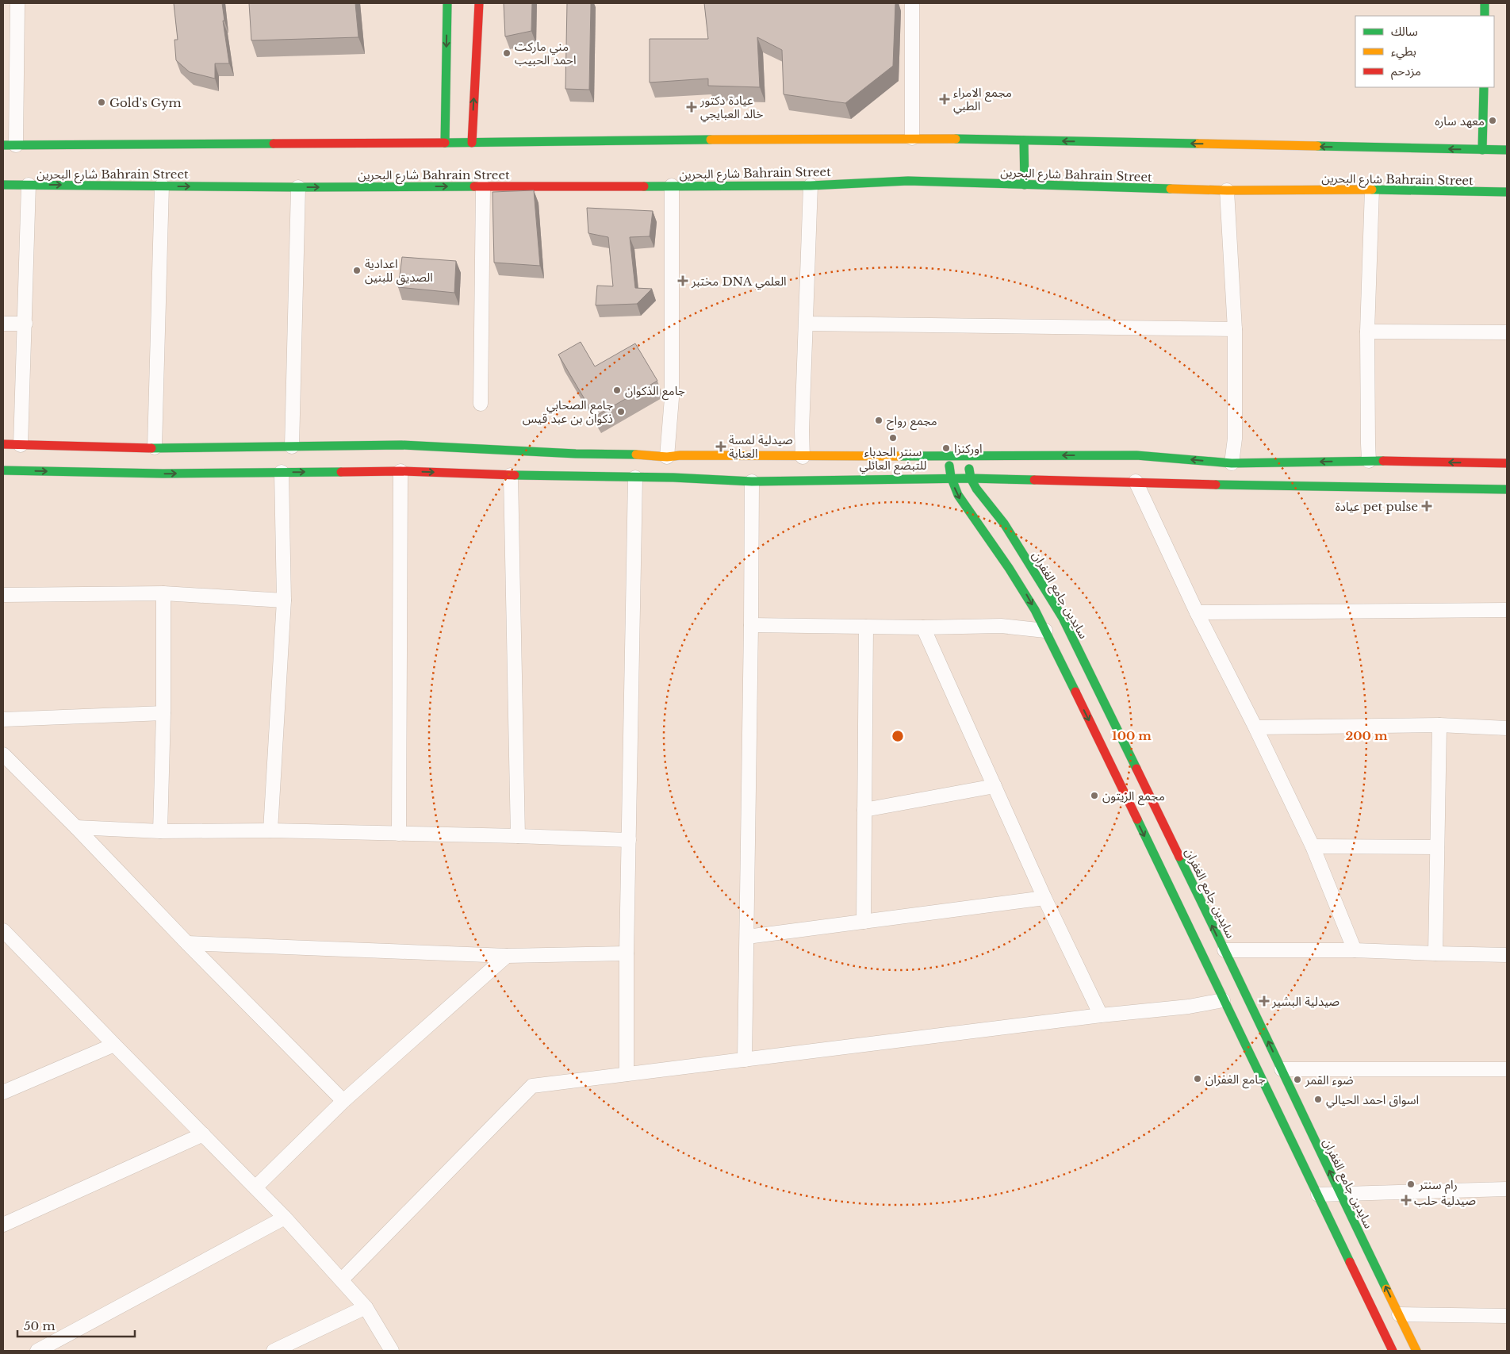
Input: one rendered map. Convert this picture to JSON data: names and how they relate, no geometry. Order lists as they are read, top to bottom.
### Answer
{
  "streets": {
    "street": ["شارع البحرين Bahrain Street", "سايدين جامع الغفران"]
  },
  "places": {
    "other": [
      "مني ماركت احمد الحبيب",
      "Gold's Gym",
      "معهد ساره",
      "اعدادية الصديق للبنين",
      "جامع الذكوان",
      "جامع الصحابي ذكوان بن عبد قيس",
      "مجمع رواح",
      "سنتر الحدباء للتبضع العائلي",
      "اوركنزا",
      "مجمع الزيتون",
      "جامع الغفران",
      "ضوء القمر",
      "اسواق احمد الحيالي",
      "رام سنتر"
    ],
    "health": [
      "مجمع الامراء الطبي",
      "عيادة دكتور خالد العبايجي",
      "مختبر DNA العلمي",
      "صيدلية لمسة العناية",
      "عيادة pet pulse",
      "صيدلية البشير",
      "صيدلية حلب"
    ]
  },
  "legend": ["سالك", "بطيء", "مزدحم"],
  "scale_bar": "50 m",
  "rings": ["100 m", "200 m"]
}
